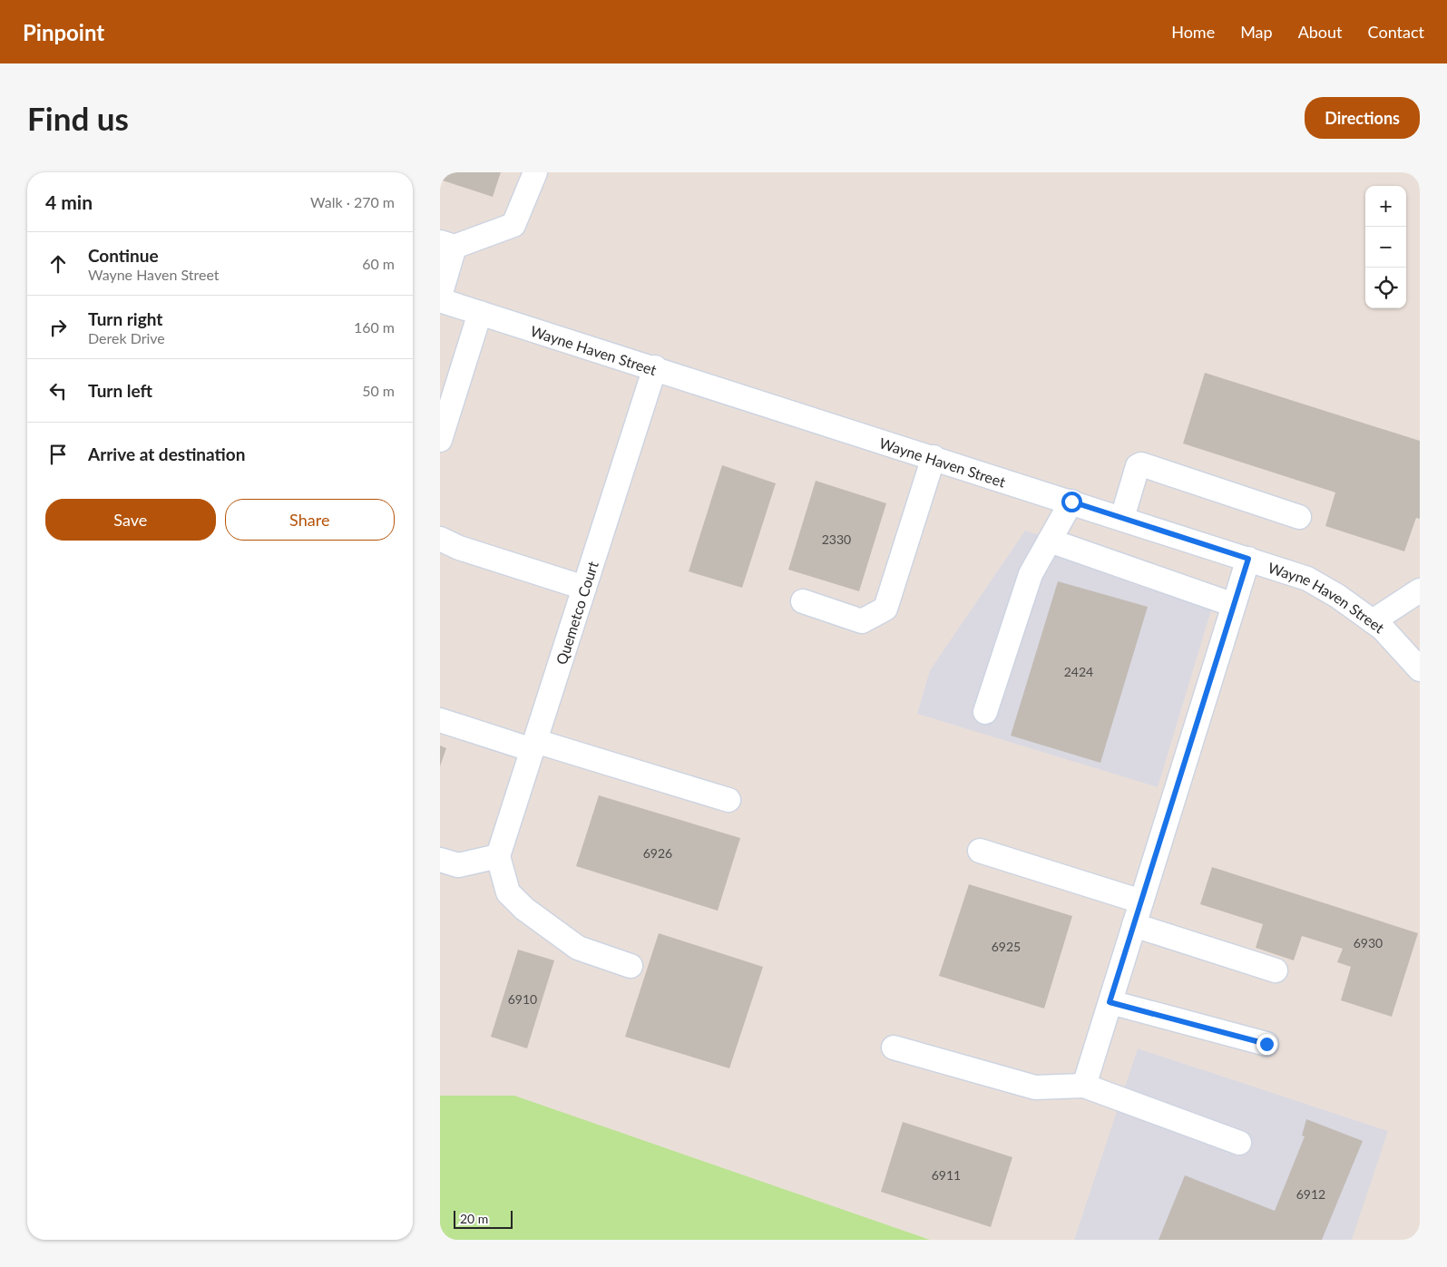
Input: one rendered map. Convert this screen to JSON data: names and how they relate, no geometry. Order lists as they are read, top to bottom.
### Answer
{
  "streets": {
    "street": ["Wayne Haven Street", "Quemetco Court"]
  },
  "crossings": [
    ["Wayne Haven Street", "Quemetco Court"]
  ],
  "house_numbers": [
    "2330",
    "2424",
    "6926",
    "6930",
    "6925",
    "6910",
    "6911",
    "6912"
  ],
  "scale_bar": "20 m",
  "page": {
    "header": "Pinpoint",
    "nav": [
      "Home",
      "Map",
      "About",
      "Contact"
    ],
    "buttons": [
      "Directions",
      ["Save", "Share"]
    ],
    "title": "Find us",
    "heading": ["4 min", "Walk · 270 m"],
    "map_buttons": ["+", "−"],
    "list": [
      ["Continue", "Wayne Haven Street", "60 m"],
      ["Turn right", "Derek Drive", "160 m"],
      ["Turn left", "50 m"],
      "Arrive at destination"
    ],
    "scale": "20 m"
  }
}
